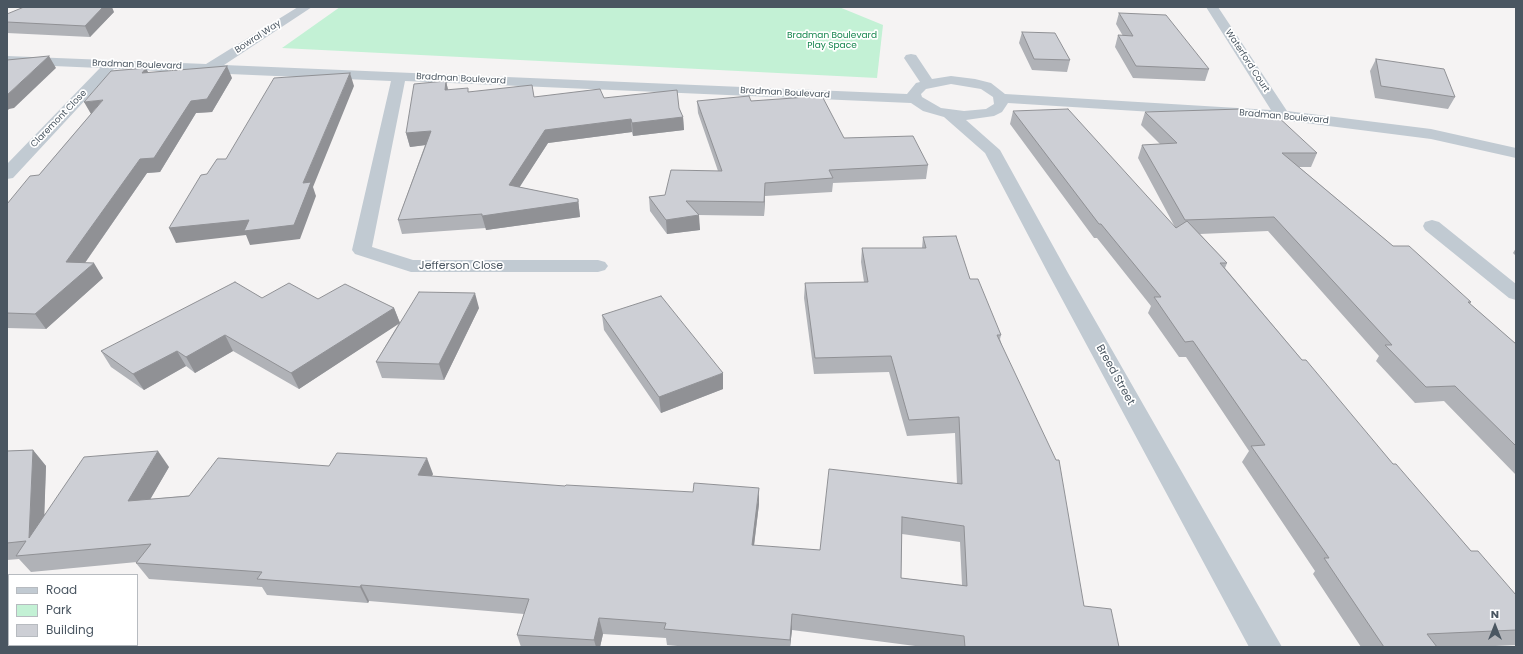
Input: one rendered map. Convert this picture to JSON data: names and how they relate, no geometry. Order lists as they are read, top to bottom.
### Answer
{
  "streets": {
    "street": [
      "Bowral Way",
      "Waterford Court",
      "Bradman Boulevard",
      "Claremont Close",
      "Jefferson Close",
      "Breed Street"
    ]
  },
  "crossings": [
    ["Bowral Way", "Bradman Boulevard"],
    ["Waterford Court", "Bradman Boulevard"],
    ["Bradman Boulevard", "Claremont Close"],
    ["Bradman Boulevard", "Jefferson Close"]
  ],
  "parks": ["Bradman Boulevard Play Space"],
  "legend": ["Road", "Park", "Building"],
  "north": "top"
}
